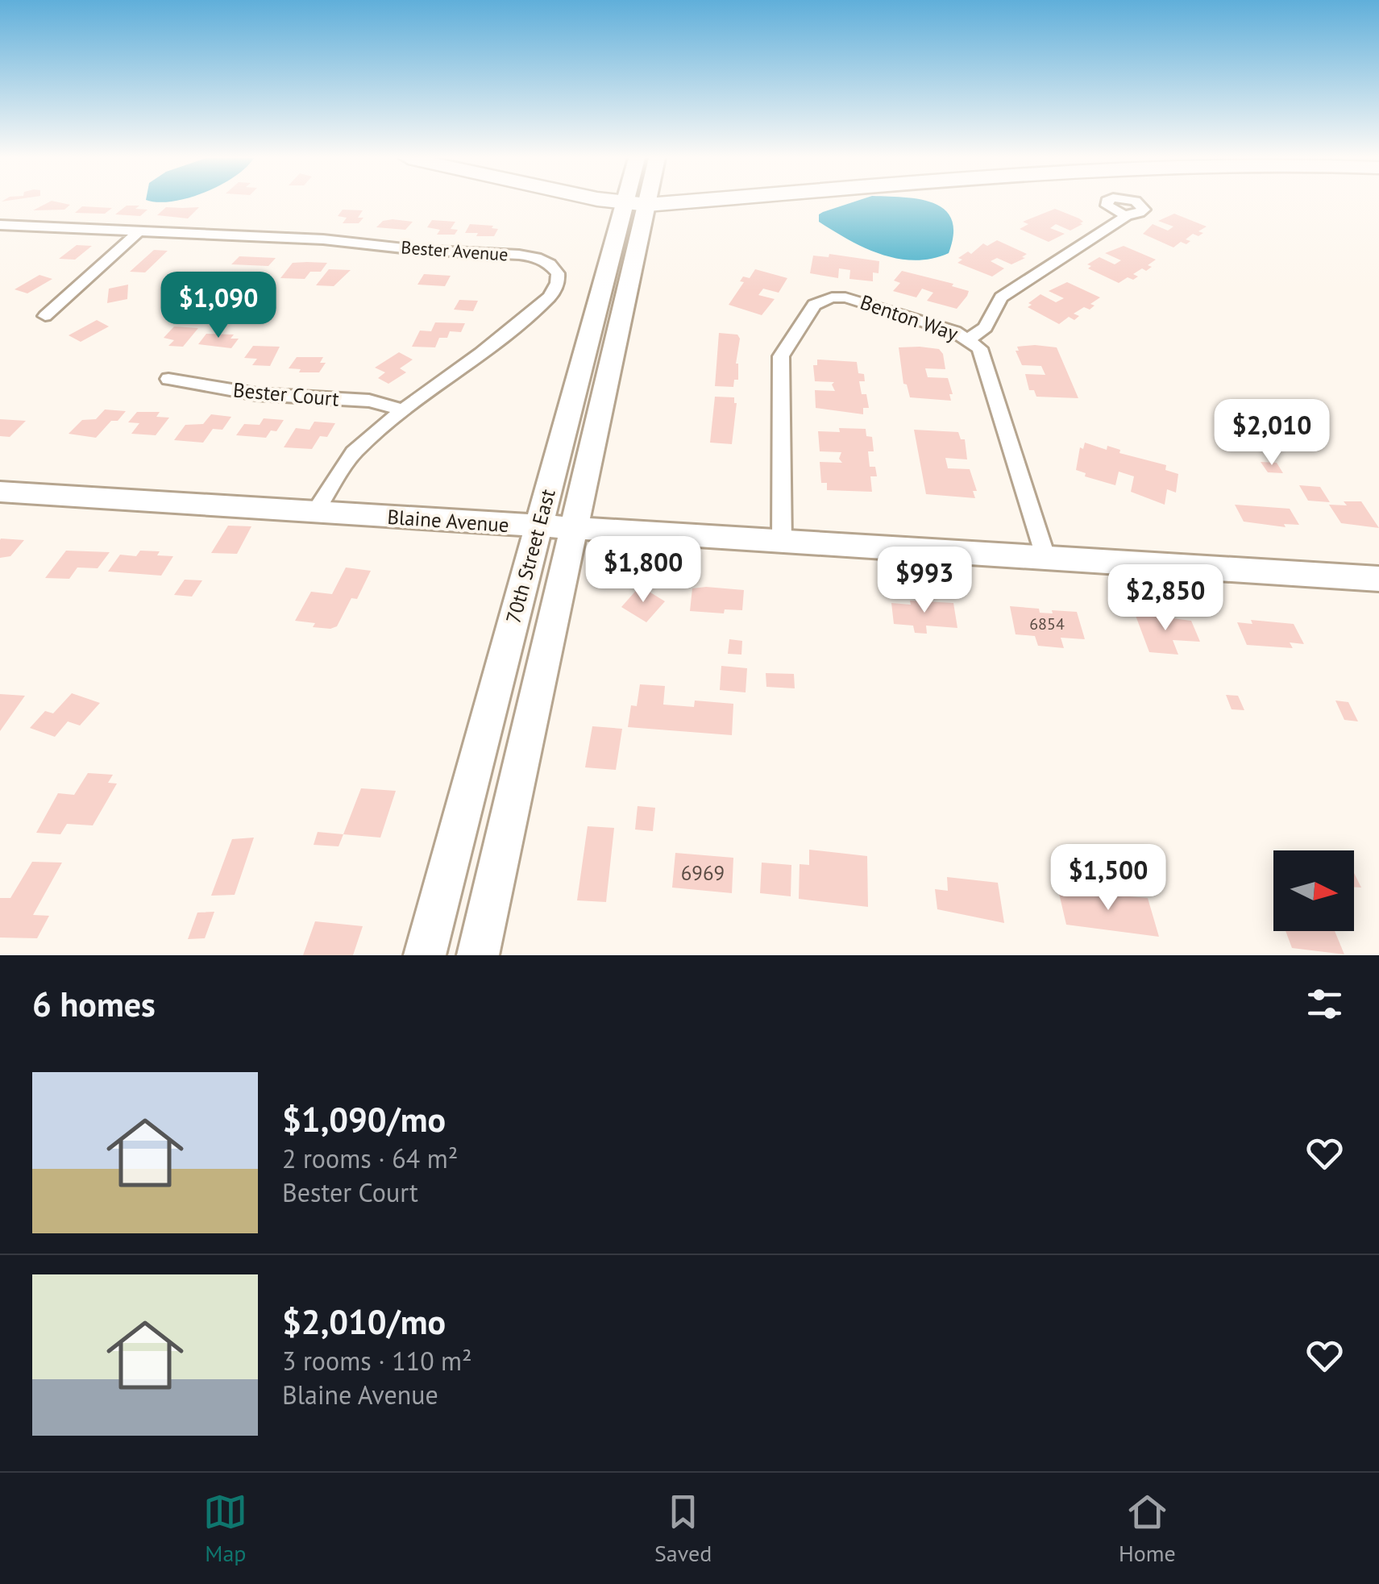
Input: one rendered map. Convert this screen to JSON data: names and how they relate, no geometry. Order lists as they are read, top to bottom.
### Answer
{
  "streets": {
    "main road": ["Blaine Avenue", "70th Street East"],
    "street": ["Bester Avenue", "Benton Way", "Bester Court"]
  },
  "crossings": [
    ["Bester Avenue", "Bester Court"],
    ["Bester Avenue", "Blaine Avenue"],
    ["Benton Way", "Blaine Avenue"],
    ["Blaine Avenue", "70th Street East"]
  ],
  "house_numbers": ["6854", "6969"],
  "north": "right",
  "page": {
    "price": [
      "$1,090",
      "$2,010",
      "$1,800",
      "$993",
      "$2,850",
      "$1,500"
    ],
    "heading": "6 homes",
    "list": [
      {
        "name": "$1,090/mo",
        "note": "2 rooms · 64 m² · Bester Court"
      },
      {
        "name": "$2,010/mo",
        "note": "3 rooms · 110 m² · Blaine Avenue"
      }
    ],
    "tabs": ["Map", "Saved", "Home"]
  }
}
